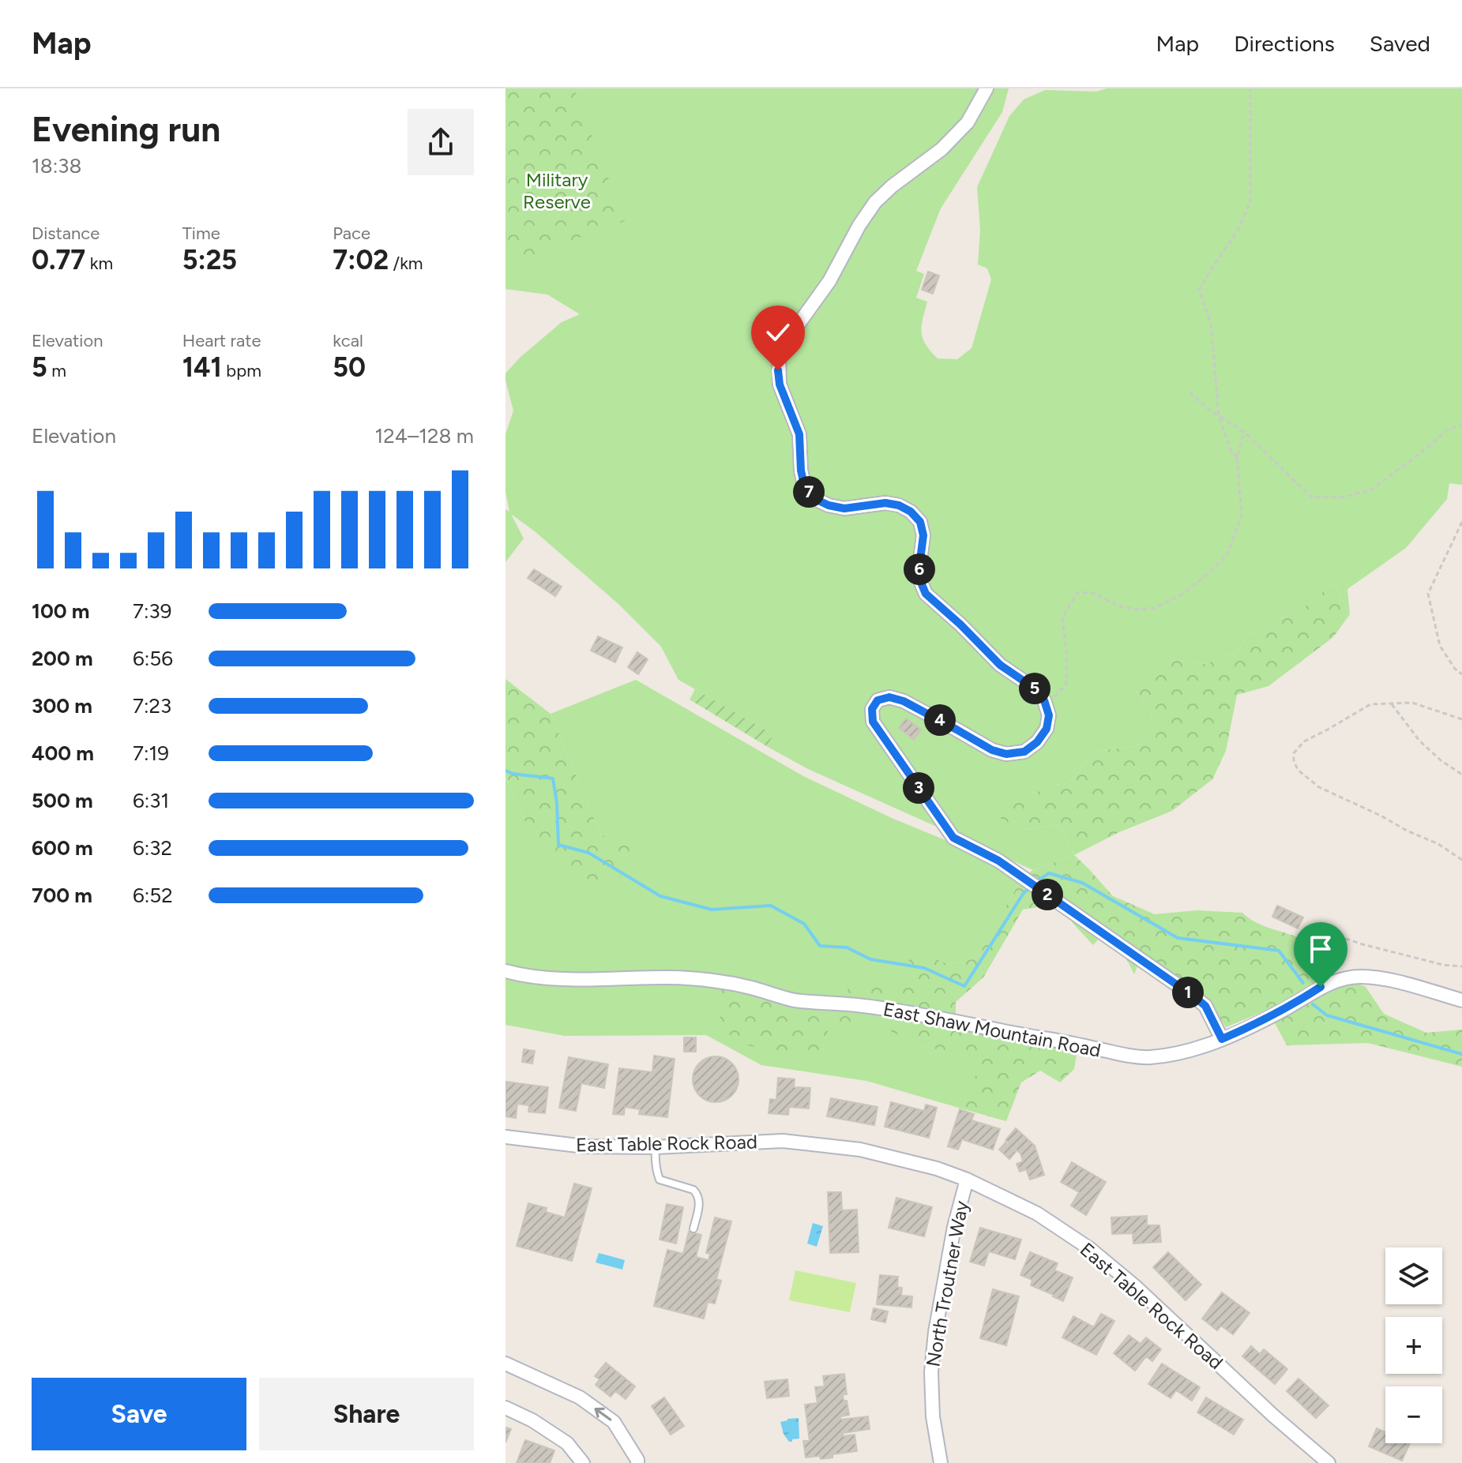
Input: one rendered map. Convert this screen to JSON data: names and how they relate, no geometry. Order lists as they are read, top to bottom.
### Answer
{
  "streets": {
    "street": ["East Shaw Mountain Road", "East Table Rock Road", "North Troutner Way"]
  },
  "crossings": [
    ["East Table Rock Road", "North Troutner Way"]
  ],
  "parks": ["Military Reserve"],
  "page": {
    "header": "Map",
    "nav": ["Map", "Directions", "Saved"],
    "heading": ["Evening run", "18:38"],
    "stats": [
      ["Distance", "0.77 km"],
      ["Time", "5:25"],
      ["Pace", "7:02 /km"],
      ["Elevation", "5 m"],
      ["Heart rate", "141 bpm"],
      ["kcal", "50"]
    ],
    "chart": ["Elevation", "124–128 m"],
    "pins": [
      "7",
      "6",
      "5",
      "4",
      "3",
      "2",
      "1"
    ],
    "list": [
      {
        "name": "100 m",
        "note": "7:39"
      },
      {
        "name": "200 m",
        "note": "6:56"
      },
      {
        "name": "300 m",
        "note": "7:23"
      },
      {
        "name": "400 m",
        "note": "7:19"
      },
      {
        "name": "500 m",
        "note": "6:31"
      },
      {
        "name": "600 m",
        "note": "6:32"
      },
      {
        "name": "700 m",
        "note": "6:52"
      }
    ],
    "map_buttons": ["+", "−"],
    "buttons": ["Save", "Share"]
  }
}
